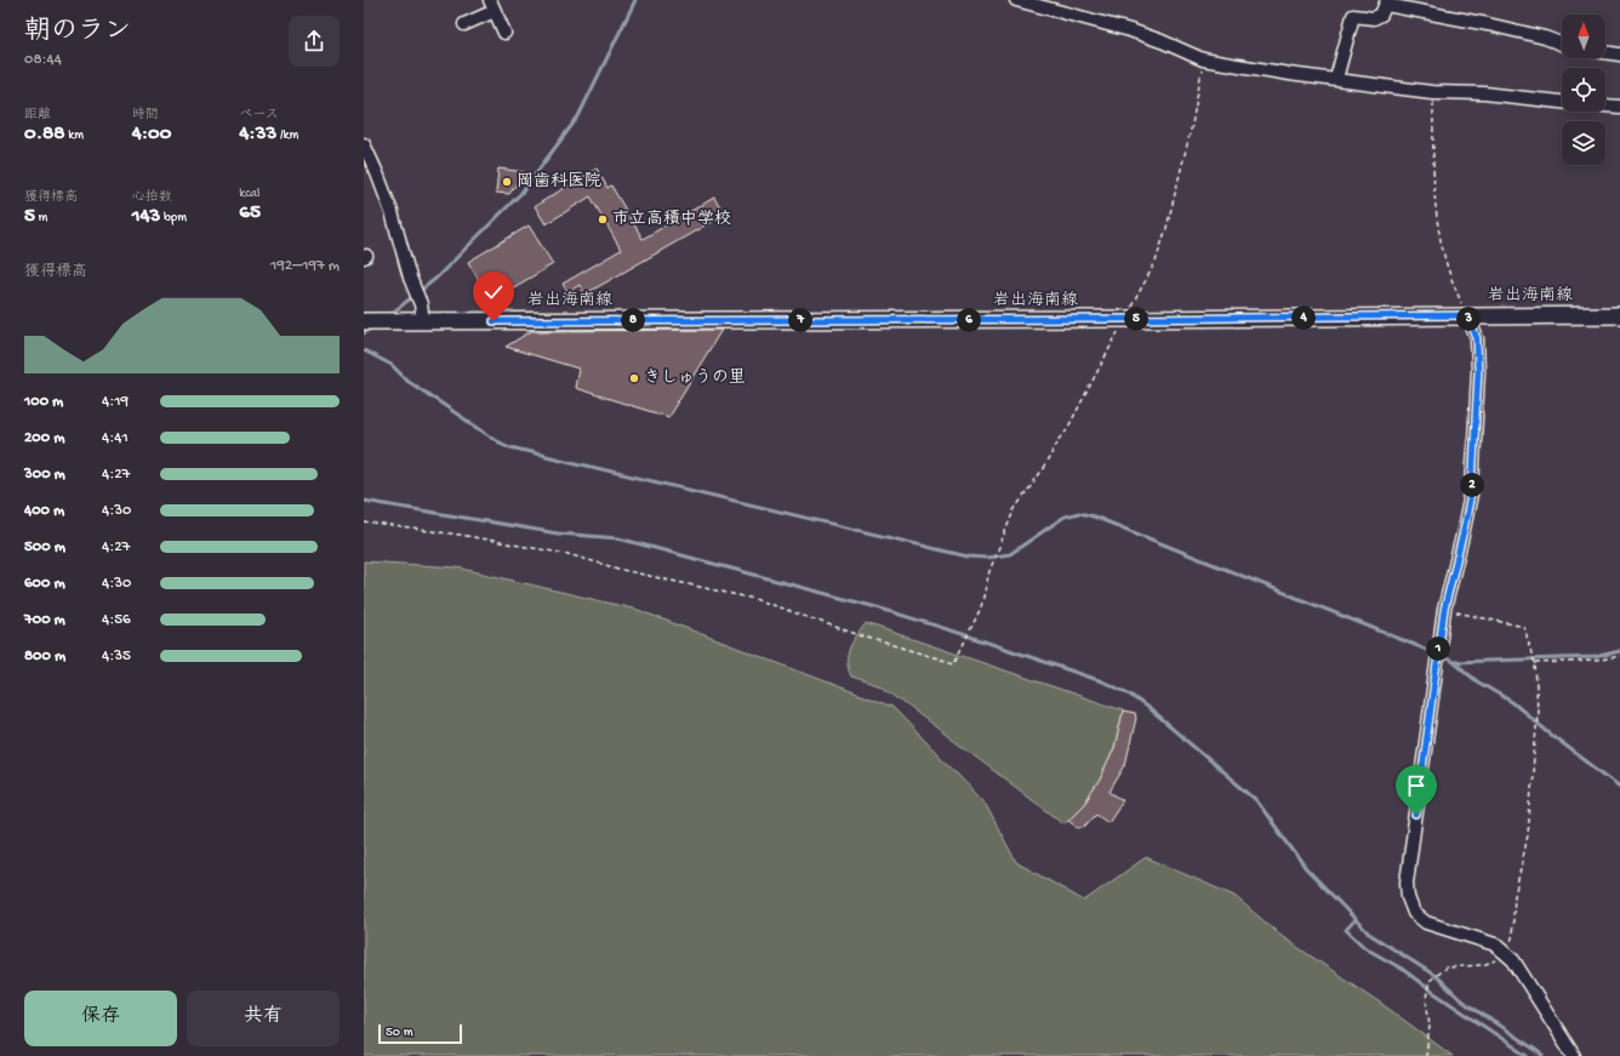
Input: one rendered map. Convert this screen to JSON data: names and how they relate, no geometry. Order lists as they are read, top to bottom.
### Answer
{
  "streets": {
    "main road": ["岩出海南線"]
  },
  "places": ["岡歯科医院", "市立高積中学校", "きしゅうの里"],
  "scale_bar": "50 m",
  "north": "top",
  "page": {
    "heading": ["朝のラン", "08:44"],
    "stats": [
      ["距離", "0.88 km"],
      ["時間", "4:00"],
      ["ペース", "4:33 /km"],
      ["獲得標高", "5 m"],
      ["心拍数", "143 bpm"],
      ["kcal", "65"]
    ],
    "chart": ["獲得標高", "192–197 m"],
    "pins": [
      "4",
      "3",
      "5",
      "6",
      "7",
      "8",
      "2",
      "1"
    ],
    "list": [
      {
        "name": "100 m",
        "note": "4:19"
      },
      {
        "name": "200 m",
        "note": "4:41"
      },
      {
        "name": "300 m",
        "note": "4:27"
      },
      {
        "name": "400 m",
        "note": "4:30"
      },
      {
        "name": "500 m",
        "note": "4:27"
      },
      {
        "name": "600 m",
        "note": "4:30"
      },
      {
        "name": "700 m",
        "note": "4:56"
      },
      {
        "name": "800 m",
        "note": "4:35"
      }
    ],
    "buttons": ["保存", "共有"],
    "scale": "50 m"
  }
}
